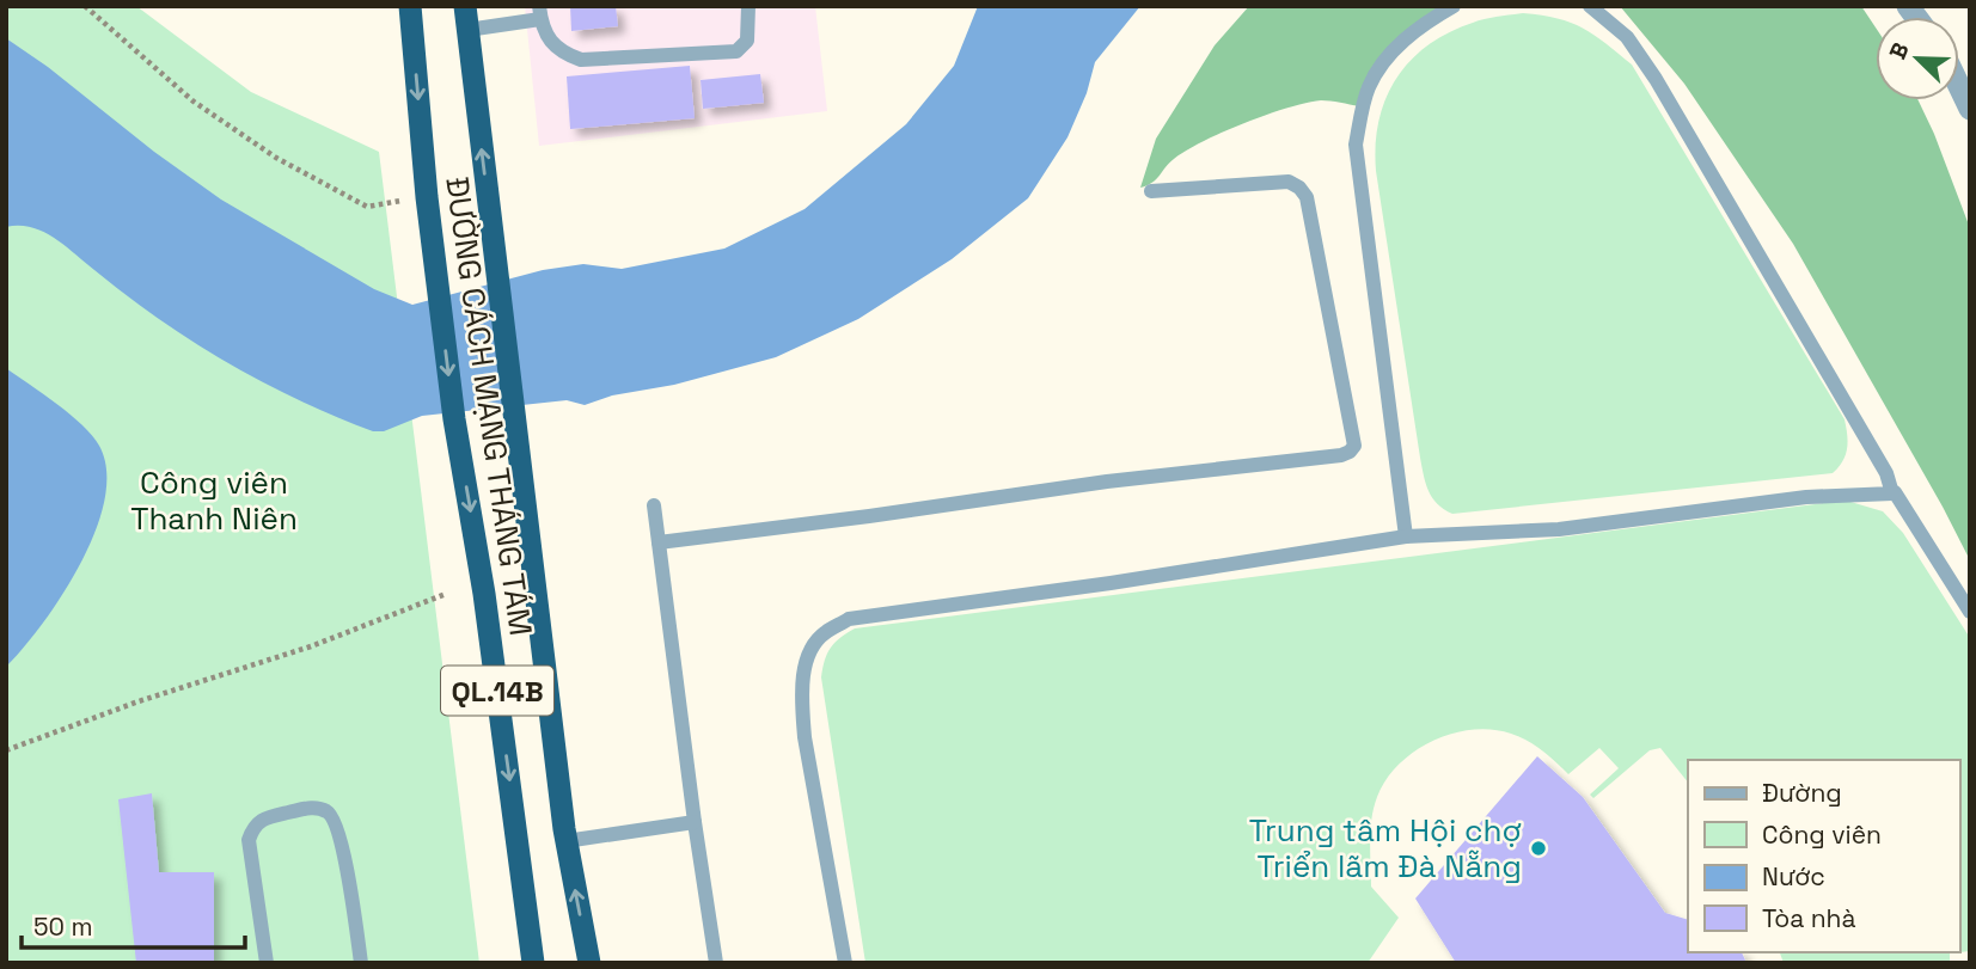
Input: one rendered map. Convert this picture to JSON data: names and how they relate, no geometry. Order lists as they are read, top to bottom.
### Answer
{
  "streets": {
    "highway": ["ĐƯỜNG CÁCH MẠNG THÁNG TÁM", "QL.14B"]
  },
  "parks": ["Công viên Thanh Niên"],
  "places": ["Trung tâm Hội chợ Triển lãm Đà Nẵng"],
  "legend": [
    "Đường",
    "Công viên",
    "Nước",
    "Tòa nhà"
  ],
  "scale_bar": "50 m",
  "north": "top left"
}
